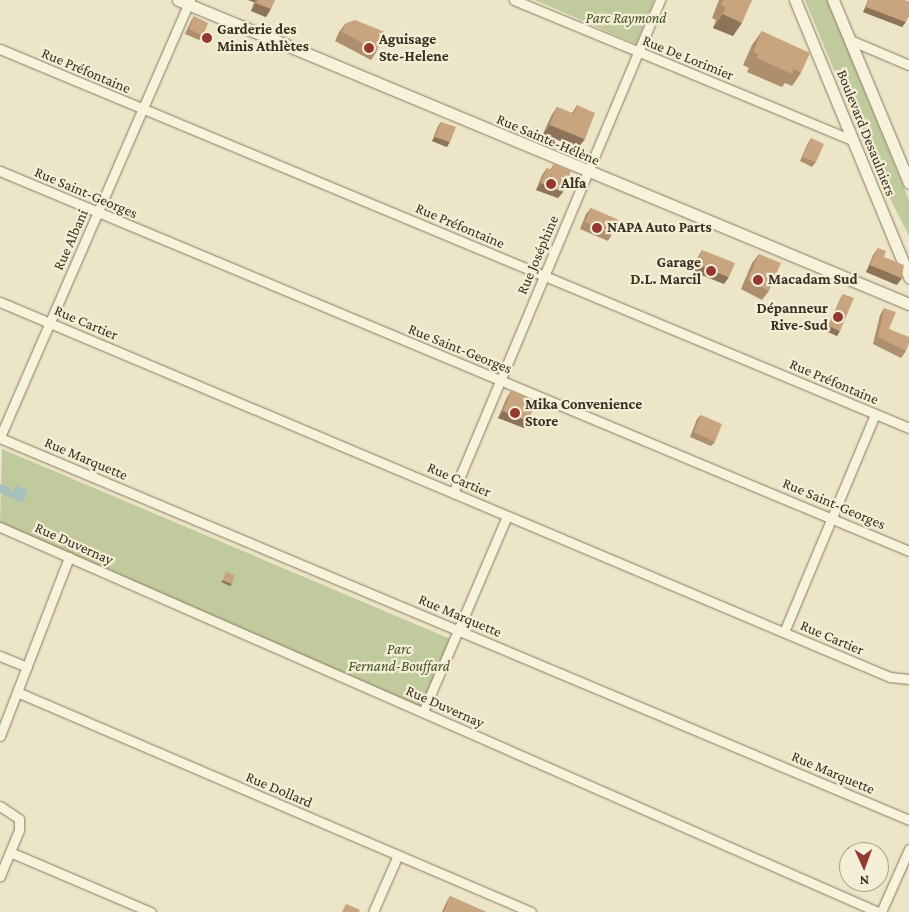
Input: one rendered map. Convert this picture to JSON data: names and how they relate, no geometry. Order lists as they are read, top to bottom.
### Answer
{
  "streets": {
    "street": [
      "Rue De Lorimier",
      "Rue Préfontaine",
      "Boulevard Desaulniers",
      "Rue Sainte-Hélène",
      "Rue Saint-Georges",
      "Rue Albani",
      "Rue Joséphine",
      "Rue Cartier",
      "Rue Marquette",
      "Rue Duvernay",
      "Rue Dollard"
    ]
  },
  "crossings": [
    ["Rue De Lorimier", "Boulevard Desaulniers"],
    ["Rue De Lorimier", "Rue Joséphine"],
    ["Rue Préfontaine", "Rue Albani"],
    ["Rue Préfontaine", "Rue Joséphine"],
    ["Rue Sainte-Hélène", "Rue Albani"],
    ["Rue Sainte-Hélène", "Rue Joséphine"],
    ["Rue Saint-Georges", "Rue Albani"],
    ["Rue Saint-Georges", "Rue Joséphine"],
    ["Rue Albani", "Rue Cartier"],
    ["Rue Albani", "Rue Marquette"],
    ["Rue Joséphine", "Rue Cartier"]
  ],
  "parks": ["Parc Raymond", "Parc Fernand-Bouffard"],
  "places": [
    "Garderie des Minis Athlètes",
    "Aguisage Ste-Helene",
    "Alfa",
    "NAPA Auto Parts",
    "Garage D.L. Marcil",
    "Macadam Sud",
    "Dépanneur Rive-Sud",
    "Mika Convenience Store"
  ],
  "north": "bottom"
}
